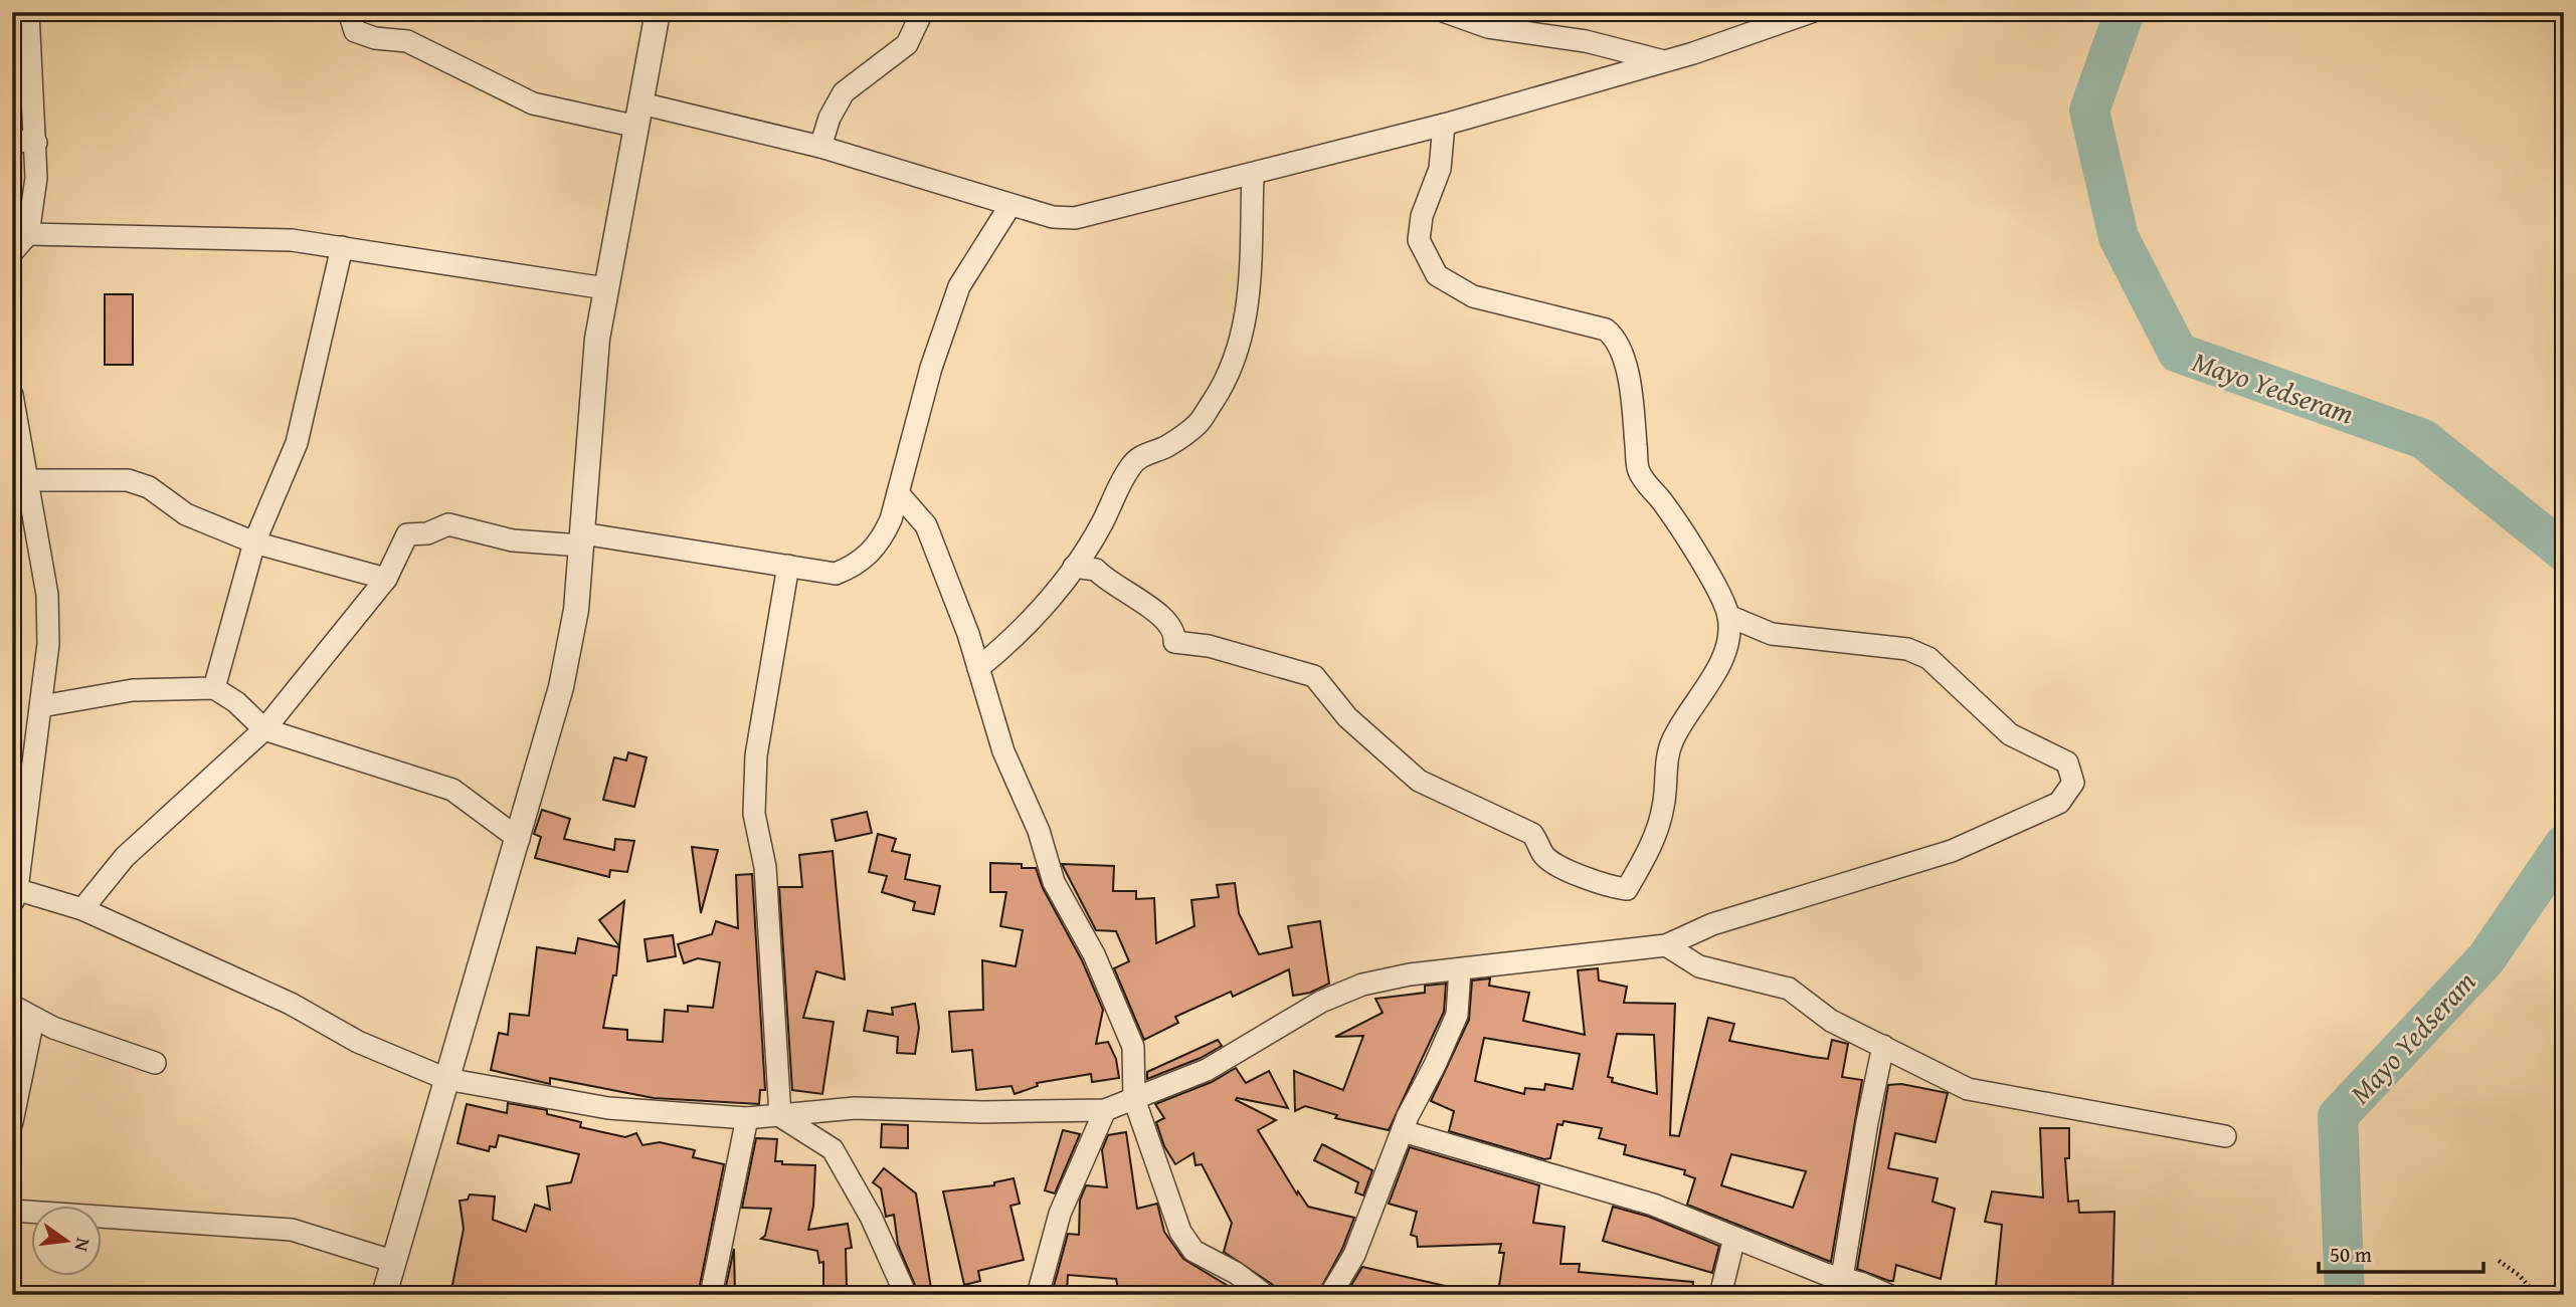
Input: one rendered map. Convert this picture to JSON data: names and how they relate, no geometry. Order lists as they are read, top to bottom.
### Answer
{
  "water": ["Mayo Yedseram"],
  "scale_bar": "50 m",
  "north": "right"
}
